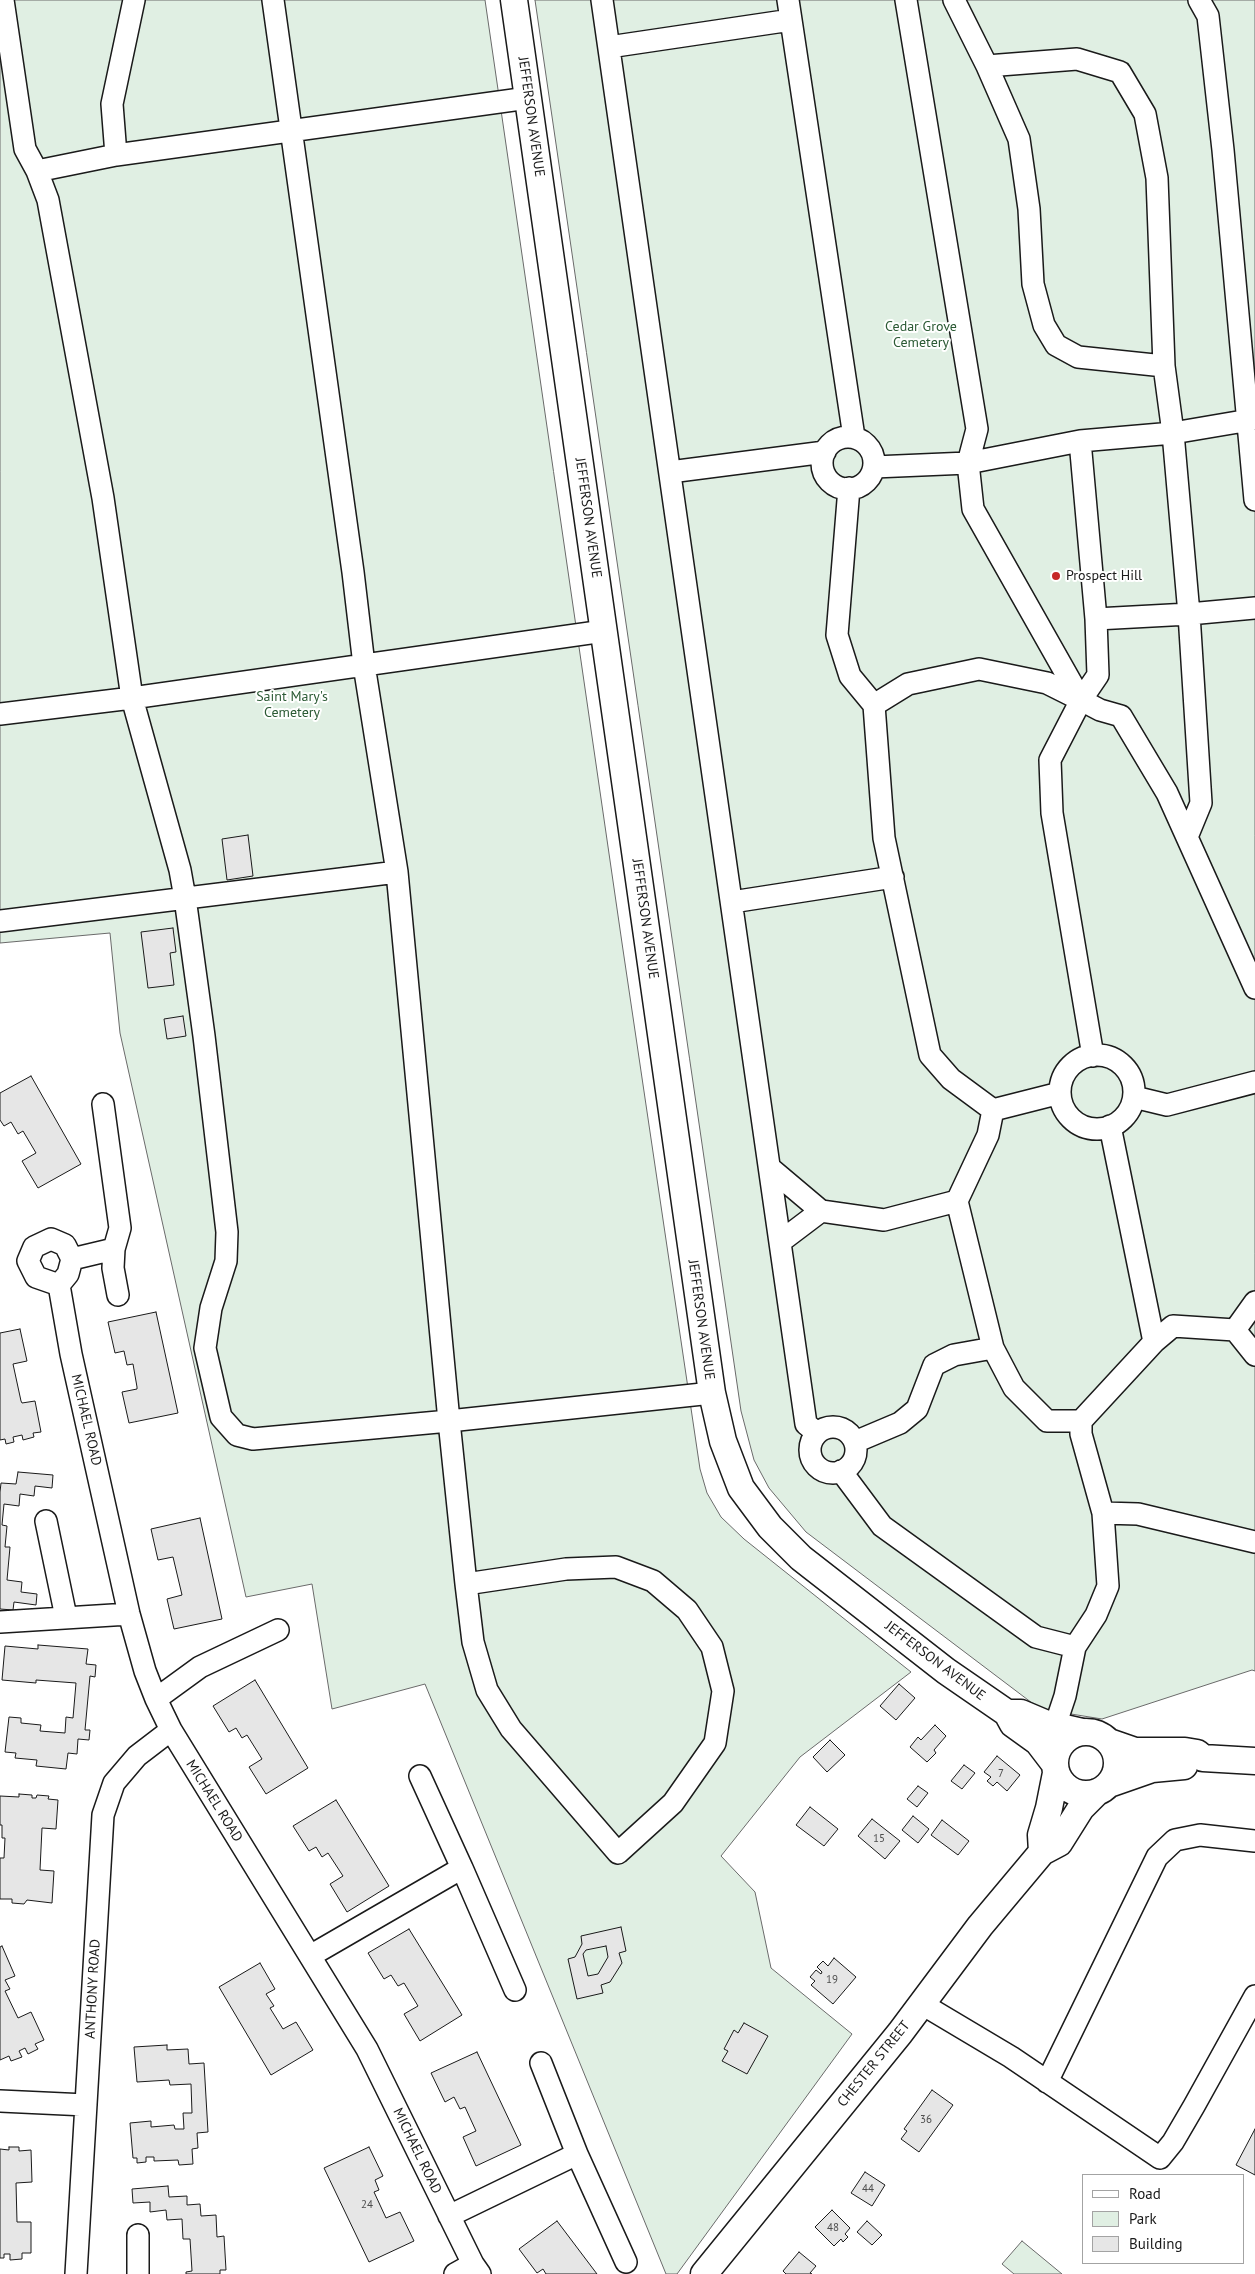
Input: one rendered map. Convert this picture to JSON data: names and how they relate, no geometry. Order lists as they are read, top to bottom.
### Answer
{
  "streets": {
    "main road": ["JEFFERSON AVENUE", "CHESTER STREET"],
    "street": ["MICHAEL ROAD", "ANTHONY ROAD"]
  },
  "crossings": [
    ["JEFFERSON AVENUE", "CHESTER STREET"],
    ["MICHAEL ROAD", "ANTHONY ROAD"]
  ],
  "parks": ["Cedar Grove Cemetery", "Saint Mary's Cemetery"],
  "places": ["Prospect Hill"],
  "house_numbers": [
    "7",
    "15",
    "19",
    "36",
    "44",
    "24",
    "48"
  ],
  "legend": ["Road", "Park", "Building"]
}
